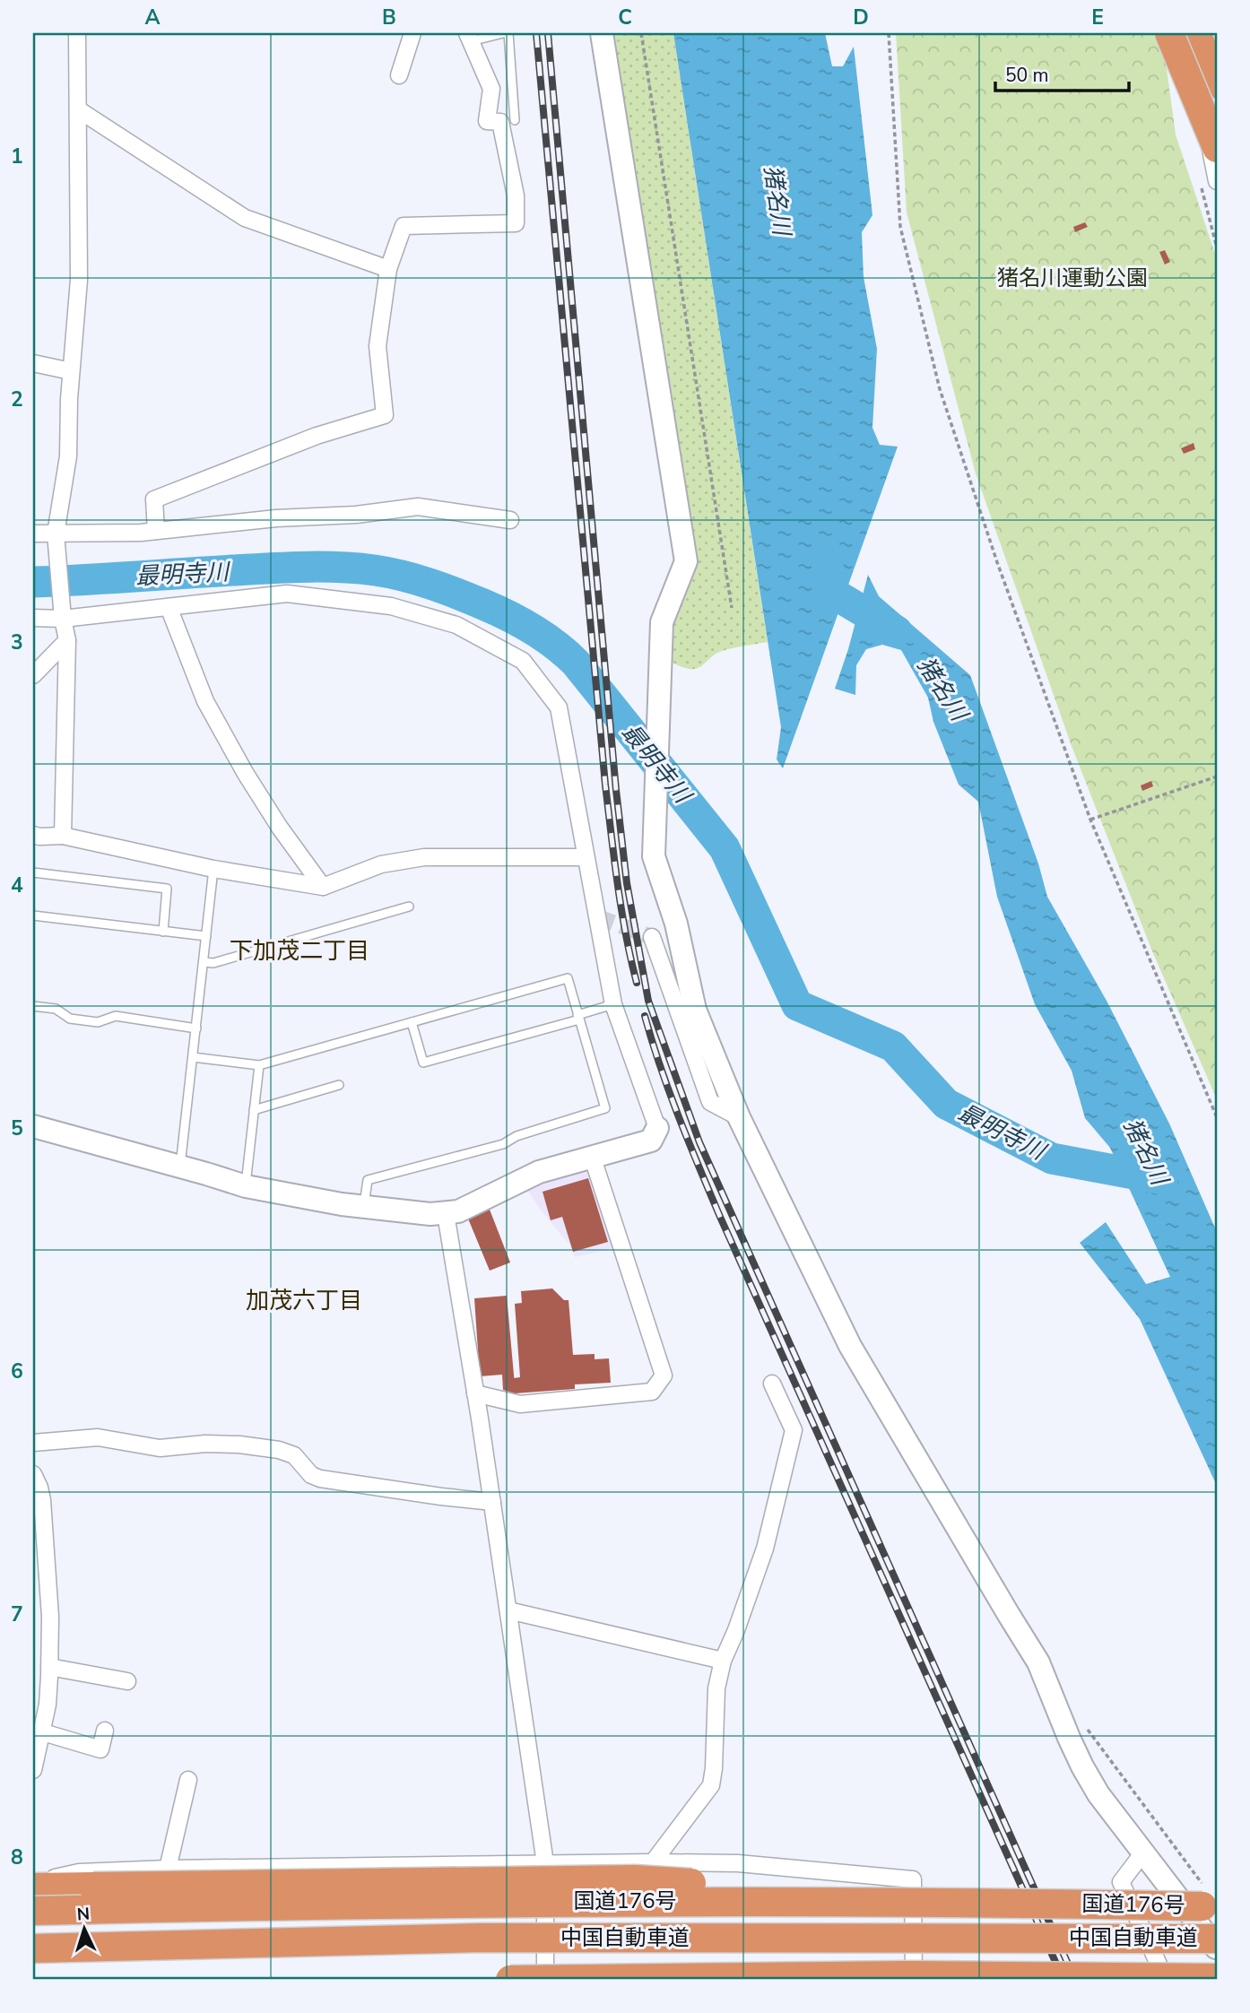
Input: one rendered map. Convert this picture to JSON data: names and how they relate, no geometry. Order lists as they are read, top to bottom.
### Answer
{
  "streets": {
    "highway": ["国道176号", "中国自動車道"]
  },
  "districts": ["下加茂二丁目", "加茂六丁目"],
  "water": ["猪名川", "最明寺川"],
  "parks": ["猪名川運動公園"],
  "scale_bar": "50 m",
  "north": "top",
  "grid": {
    "columns": [
      "A",
      "B",
      "C",
      "D",
      "E"
    ],
    "rows": [
      "1",
      "2",
      "3",
      "4",
      "5",
      "6",
      "7",
      "8"
    ]
  }
}
